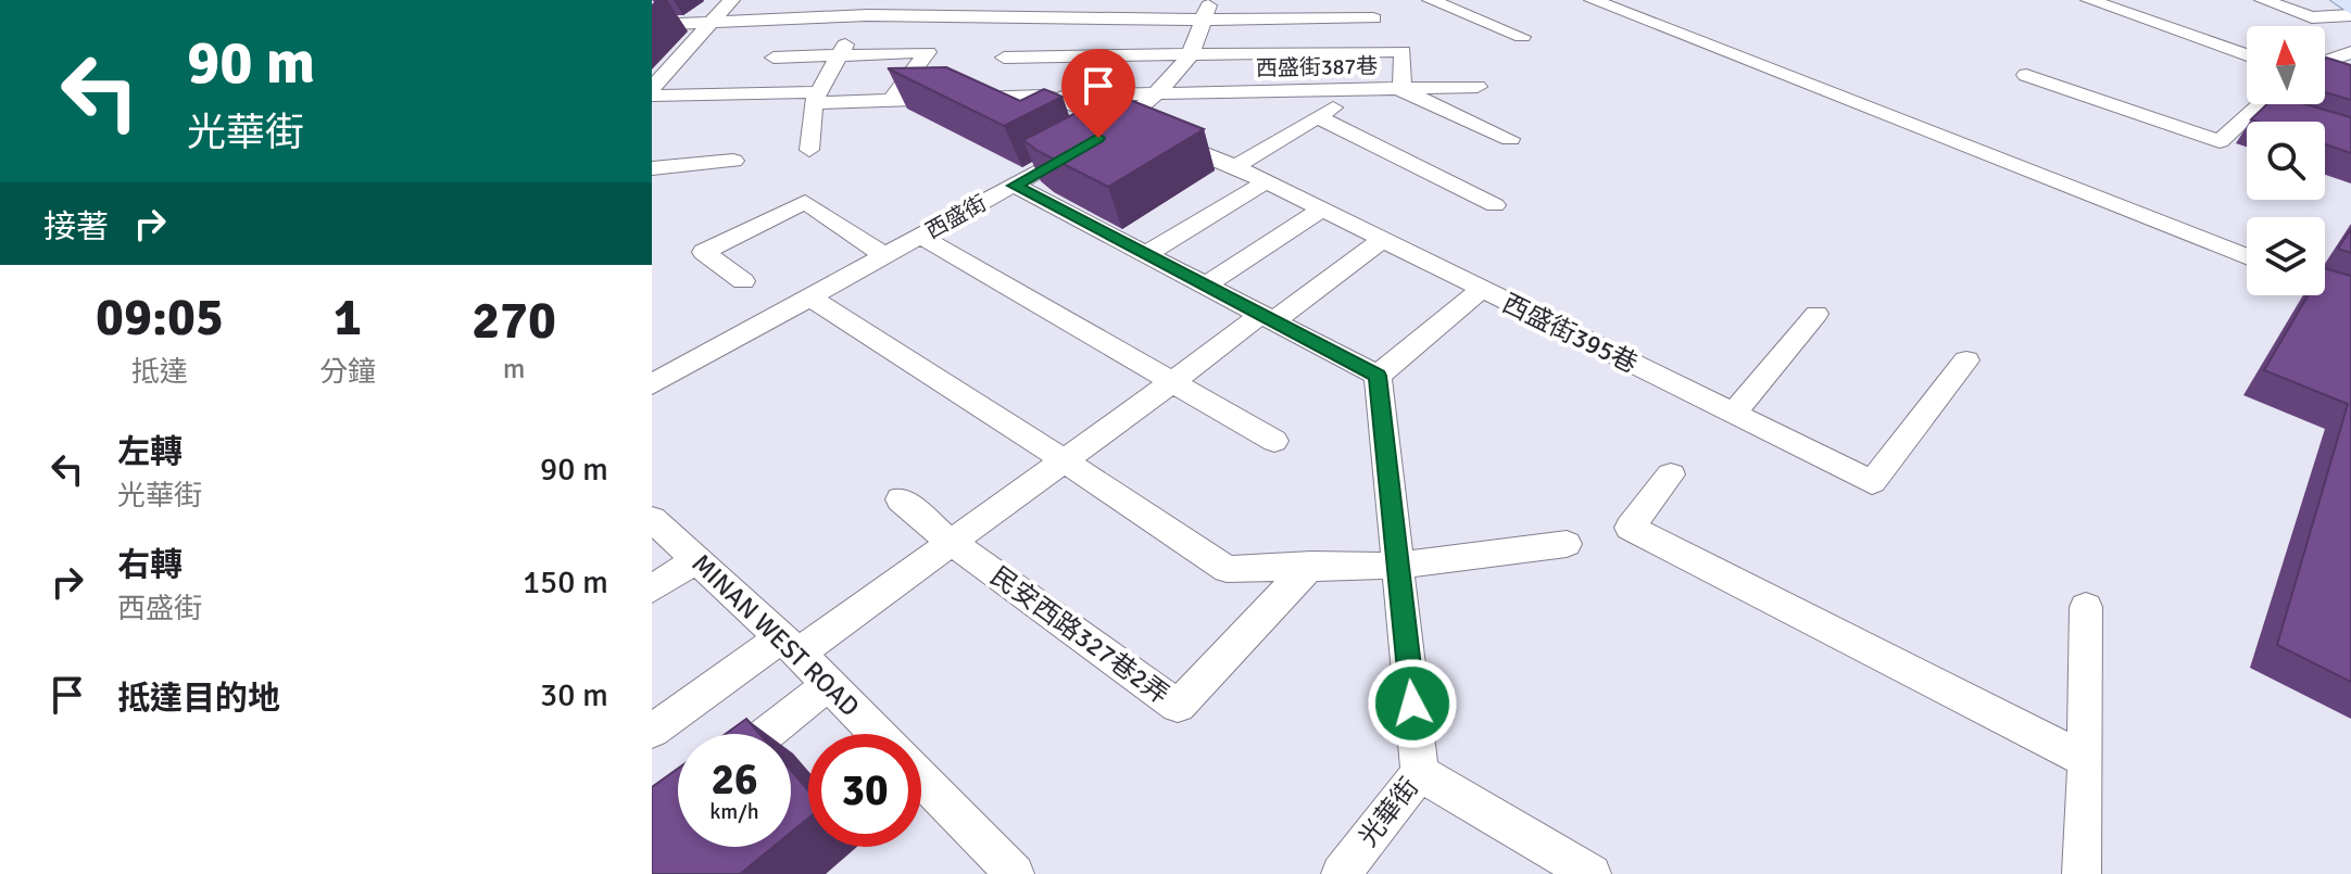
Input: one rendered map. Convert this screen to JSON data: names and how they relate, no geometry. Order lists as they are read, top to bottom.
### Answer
{
  "streets": {
    "street": [
      "西盛街387巷",
      "西盛街",
      "西盛街395巷",
      "MINAN WEST ROAD",
      "民安西路327巷2弄",
      "光華街"
    ]
  },
  "crossings": [
    ["西盛街387巷", "西盛街"],
    ["西盛街387巷", "西盛街395巷"],
    ["西盛街", "西盛街395巷"]
  ],
  "north": "top",
  "page": {
    "turn": ["90 m", "光華街"],
    "then": "接著",
    "eta": [
      "09:05",
      "抵達",
      "1",
      "分鐘",
      "270",
      "m"
    ],
    "list": [
      {
        "name": "左轉",
        "note": "光華街",
        "value": "90 m"
      },
      {
        "name": "右轉",
        "note": "西盛街",
        "value": "150 m"
      },
      {
        "name": "抵達目的地",
        "value": "30 m"
      }
    ],
    "speed": "26 km/h",
    "limit": "30"
  }
}
